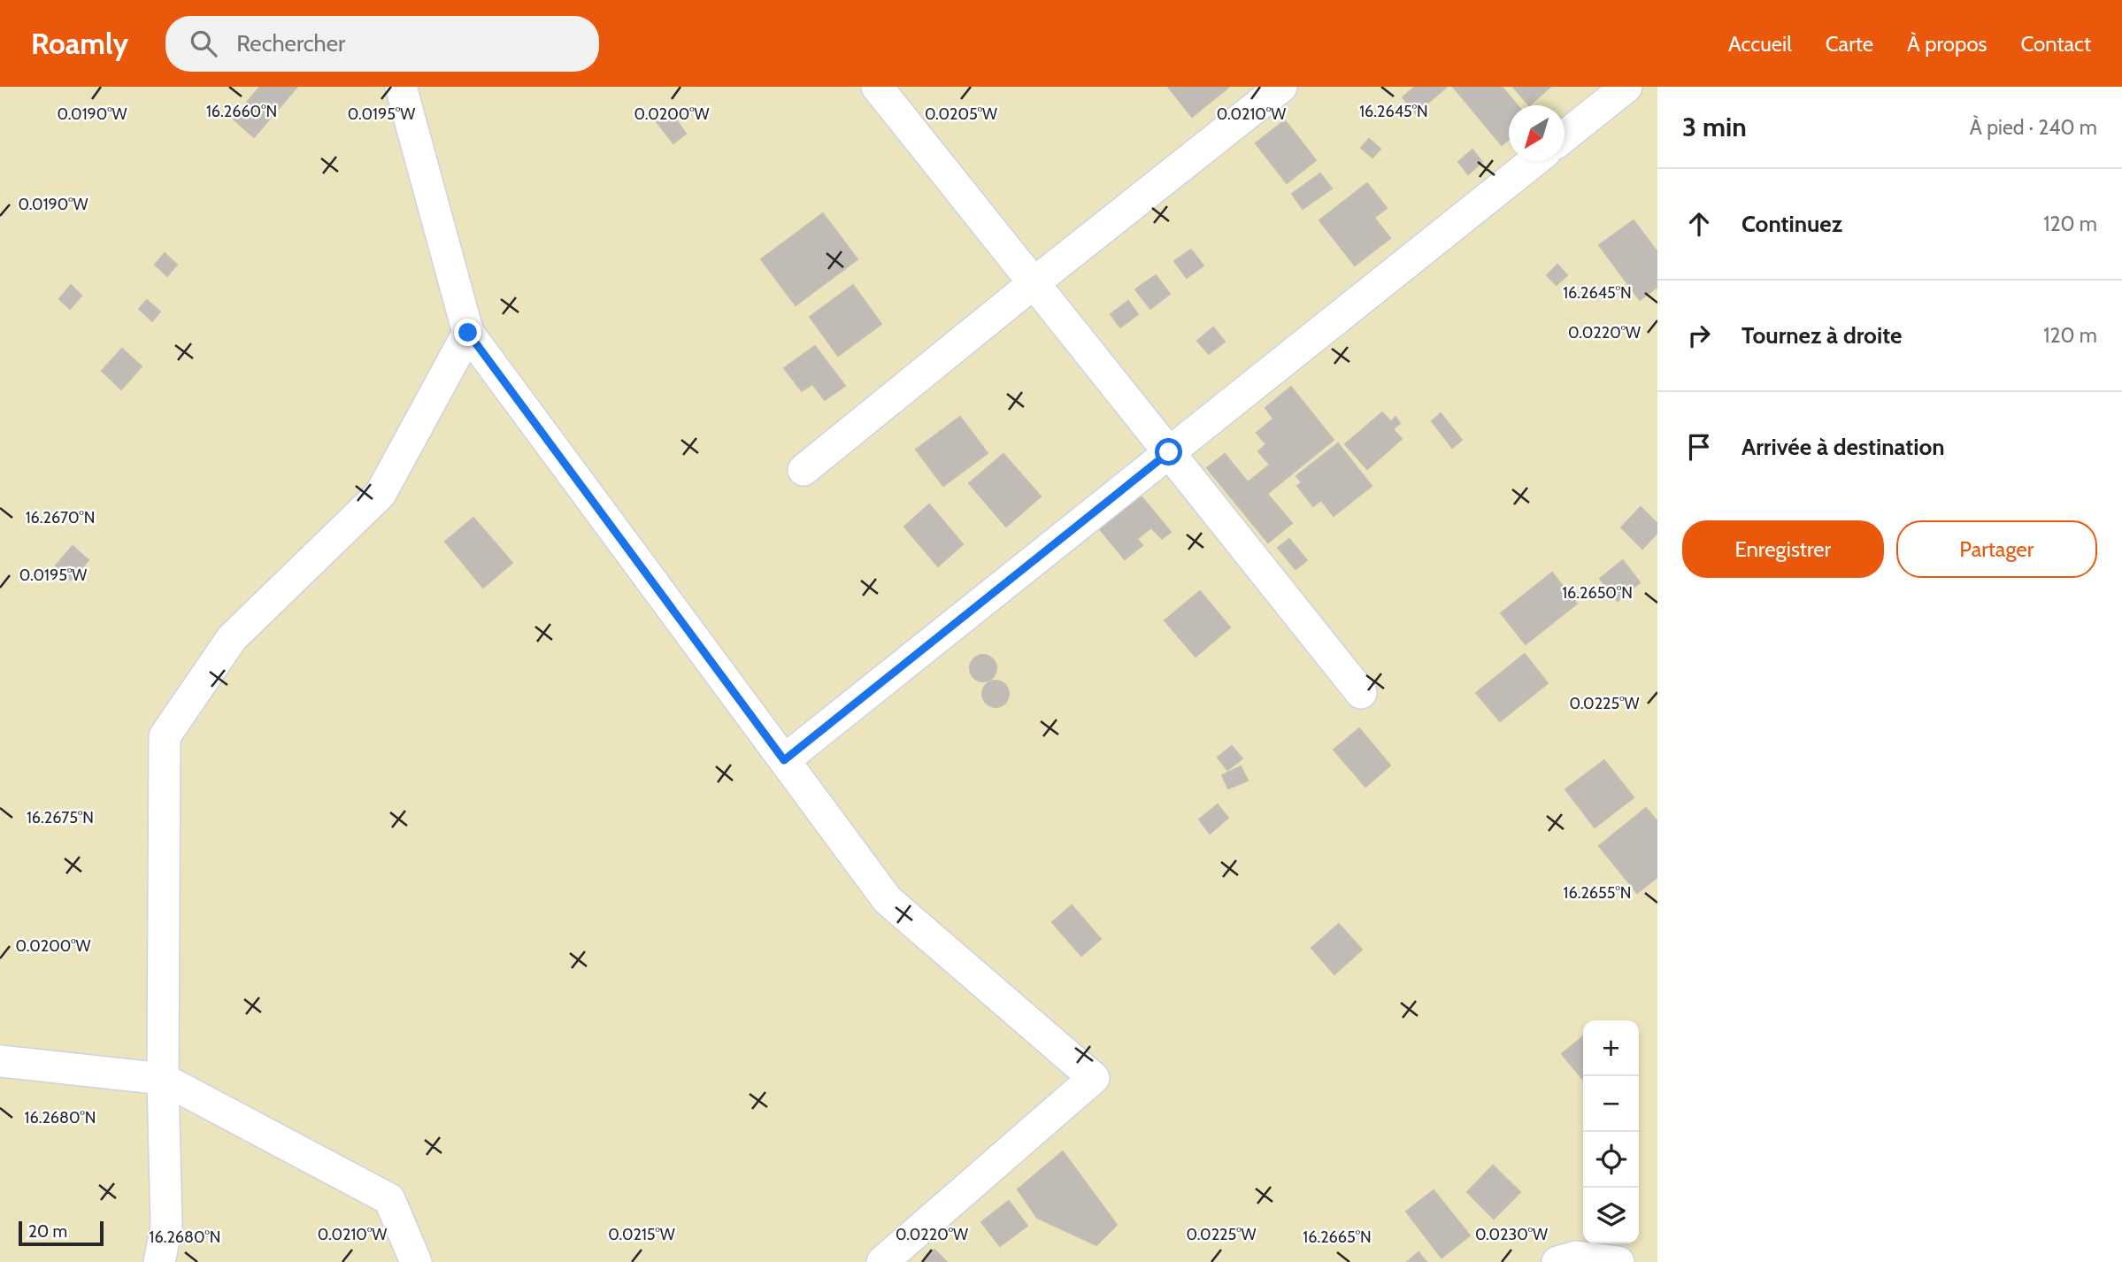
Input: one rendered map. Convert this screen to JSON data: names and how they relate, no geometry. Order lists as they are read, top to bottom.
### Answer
{
  "scale_bar": "20 m",
  "north": "bottom left",
  "page": {
    "header": "Roamly",
    "search": "Rechercher",
    "nav": [
      "Accueil",
      "Carte",
      "À propos",
      "Contact"
    ],
    "heading": ["3 min", "À pied · 240 m"],
    "list": [
      ["Continuez", "120 m"],
      ["Tournez à droite", "120 m"],
      "Arrivée à destination"
    ],
    "buttons": ["Enregistrer", "Partager"],
    "map_buttons": ["+", "−"],
    "scale": "20 m"
  },
  "coordinates": [
    "16.2660°N",
    "16.2645°N",
    "0.0210°W",
    "0.0190°W",
    "0.0195°W",
    "0.0200°W",
    "0.0205°W",
    "0.0220°W",
    "16.2670°N",
    "16.2650°N",
    "0.0225°W",
    "16.2675°N",
    "16.2655°N",
    "16.2680°N",
    "0.0215°W",
    "0.0230°W",
    "16.2665°N"
  ]
}
